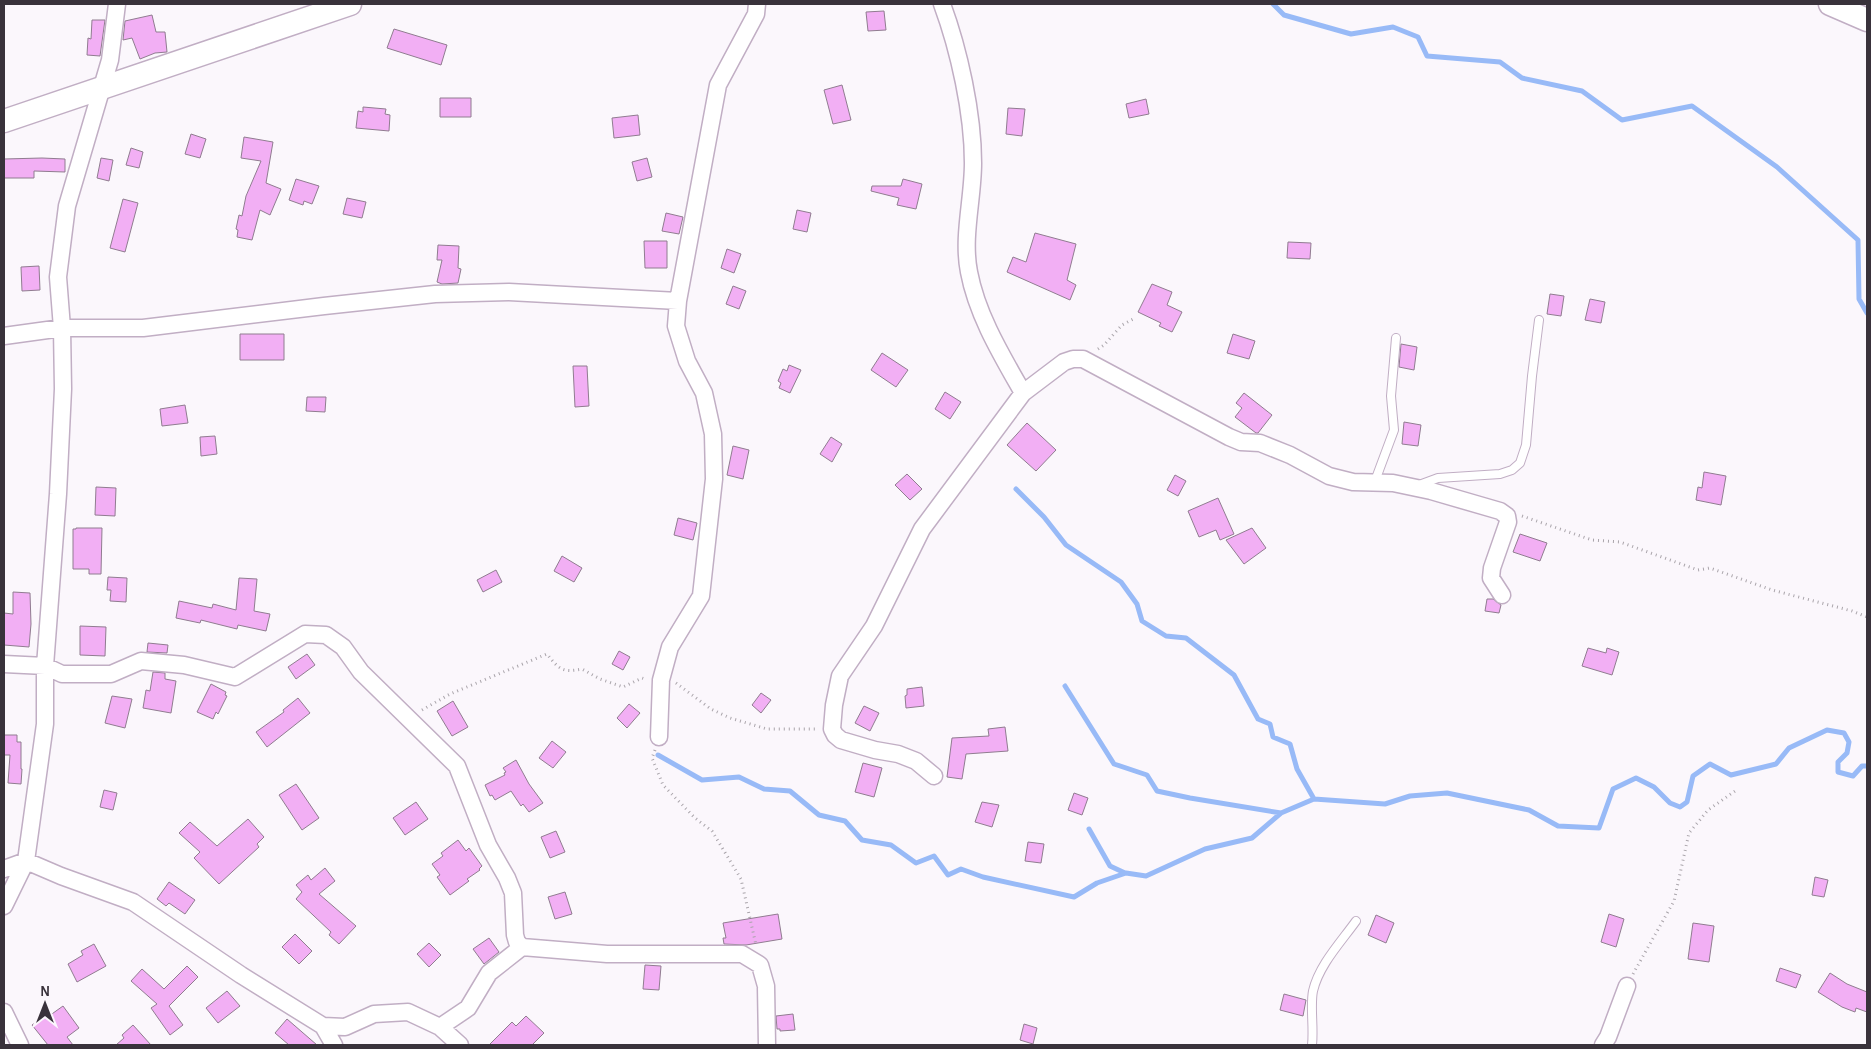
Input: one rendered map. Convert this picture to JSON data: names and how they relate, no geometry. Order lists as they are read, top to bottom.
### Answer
{
  "north": "top"
}
